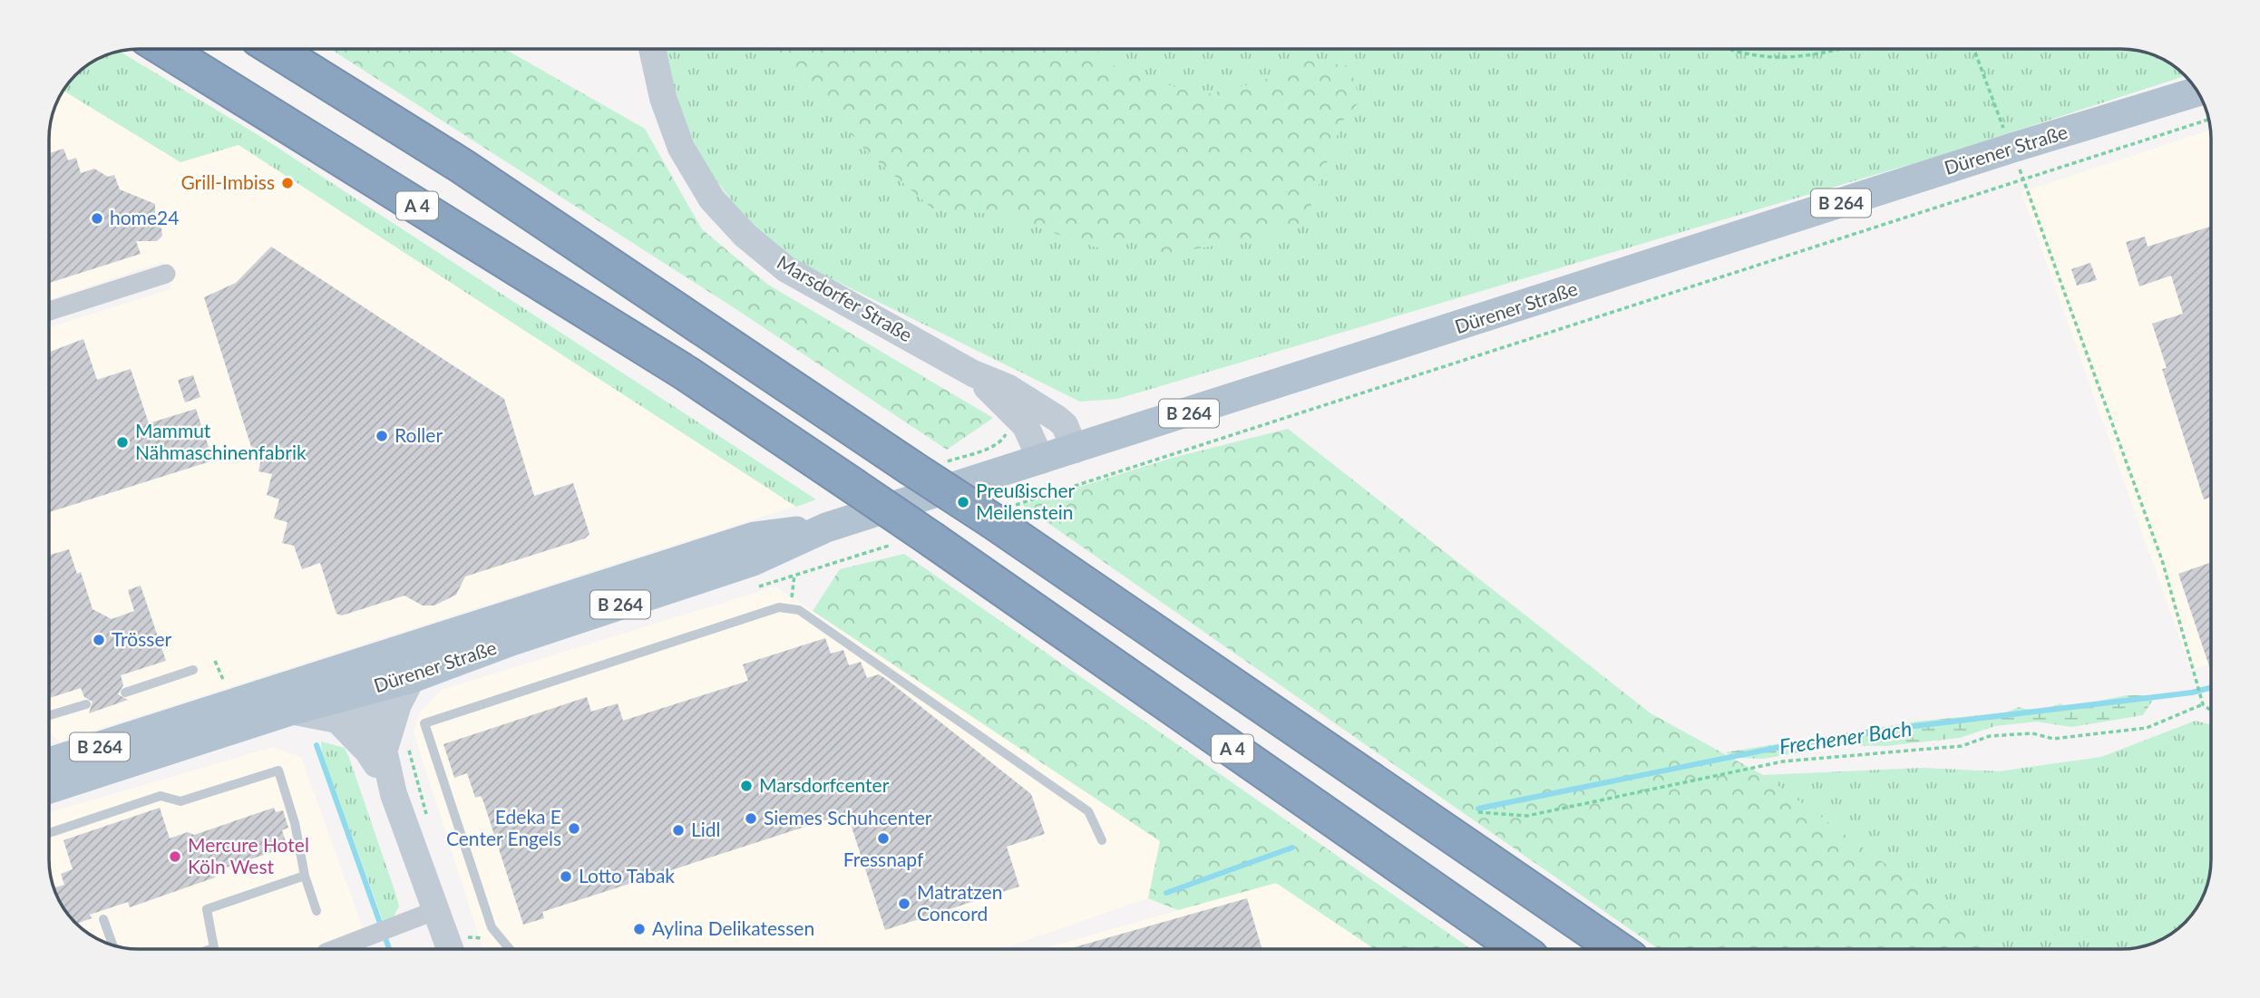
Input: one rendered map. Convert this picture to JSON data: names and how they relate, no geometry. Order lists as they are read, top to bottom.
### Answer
{
  "streets": {
    "highway": ["A 4"],
    "main road": ["Dürener Straße", "B 264"],
    "street": ["Marsdorfer Straße"]
  },
  "crossings": [
    ["Dürener Straße", "B 264"],
    ["Dürener Straße", "Marsdorfer Straße"]
  ],
  "water": ["Frechener Bach"],
  "places": [
    "Grill-Imbiss",
    "home24",
    "Roller",
    "Mammut Nähmaschinenfabrik",
    "Preußischer Meilenstein",
    "Trösser",
    "Marsdorfcenter",
    "Siemes Schuhcenter",
    "Edeka E Center Engels",
    "Lidl",
    "Fressnapf",
    "Mercure Hotel Köln West",
    "Lotto Tabak",
    "Matratzen Concord",
    "Aylina Delikatessen"
  ]
}
